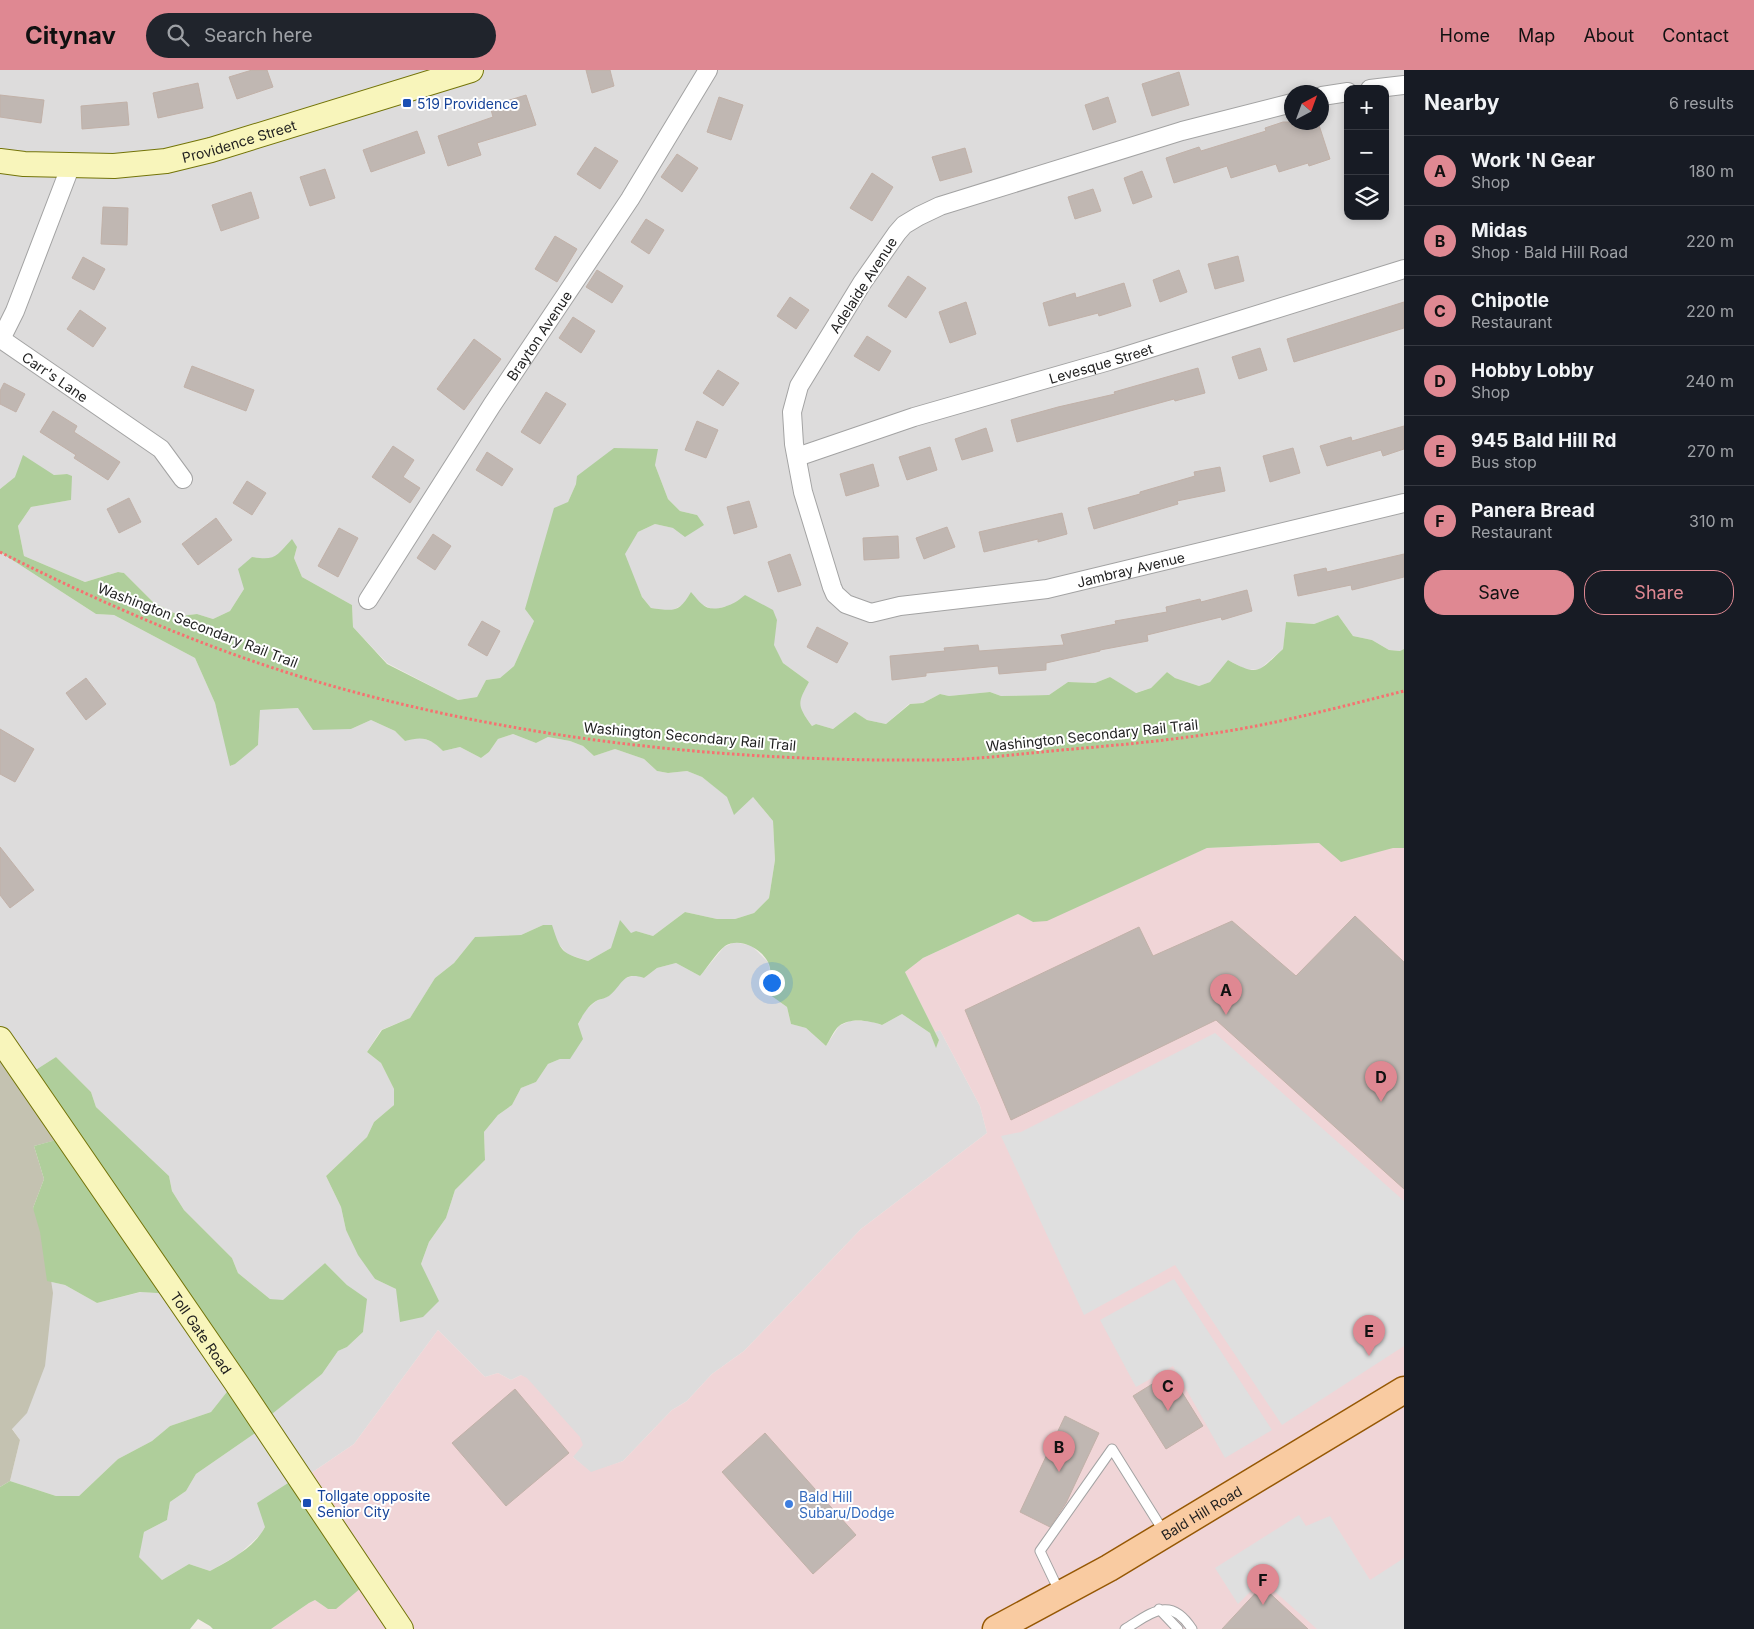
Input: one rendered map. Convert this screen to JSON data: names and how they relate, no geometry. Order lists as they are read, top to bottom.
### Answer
{
  "streets": {
    "main road": ["Providence Street", "Toll Gate Road", "Bald Hill Road"],
    "street": [
      "Adelaide Avenue",
      "Brayton Avenue",
      "Levesque Street",
      "Carr's Lane",
      "Jambray Avenue"
    ],
    "path": ["Washington Secondary Rail Trail"]
  },
  "crossings": [
    ["Providence Street", "Carr's Lane"],
    ["Adelaide Avenue", "Levesque Street"],
    ["Adelaide Avenue", "Jambray Avenue"]
  ],
  "places": {
    "transit": ["519 Providence", "Tollgate opposite Senior City"],
    "other": ["Bald Hill Subaru/Dodge"]
  },
  "north": "top right",
  "page": {
    "header": "Citynav",
    "search": "Search here",
    "nav": [
      "Home",
      "Map",
      "About",
      "Contact"
    ],
    "heading": ["Nearby", "6 results"],
    "map_buttons": ["+", "−"],
    "list": [
      {
        "mark": "A",
        "name": "Work 'N Gear",
        "note": "Shop",
        "value": "180 m"
      },
      {
        "mark": "B",
        "name": "Midas",
        "note": "Shop · Bald Hill Road",
        "value": "220 m"
      },
      {
        "mark": "C",
        "name": "Chipotle",
        "note": "Restaurant",
        "value": "220 m"
      },
      {
        "mark": "D",
        "name": "Hobby Lobby",
        "note": "Shop",
        "value": "240 m"
      },
      {
        "mark": "E",
        "name": "945 Bald Hill Rd",
        "note": "Bus stop",
        "value": "270 m"
      },
      {
        "mark": "F",
        "name": "Panera Bread",
        "note": "Restaurant",
        "value": "310 m"
      }
    ],
    "buttons": ["Save", "Share"],
    "pins": [
      "A",
      "D",
      "E",
      "C",
      "B",
      "F"
    ]
  }
}
